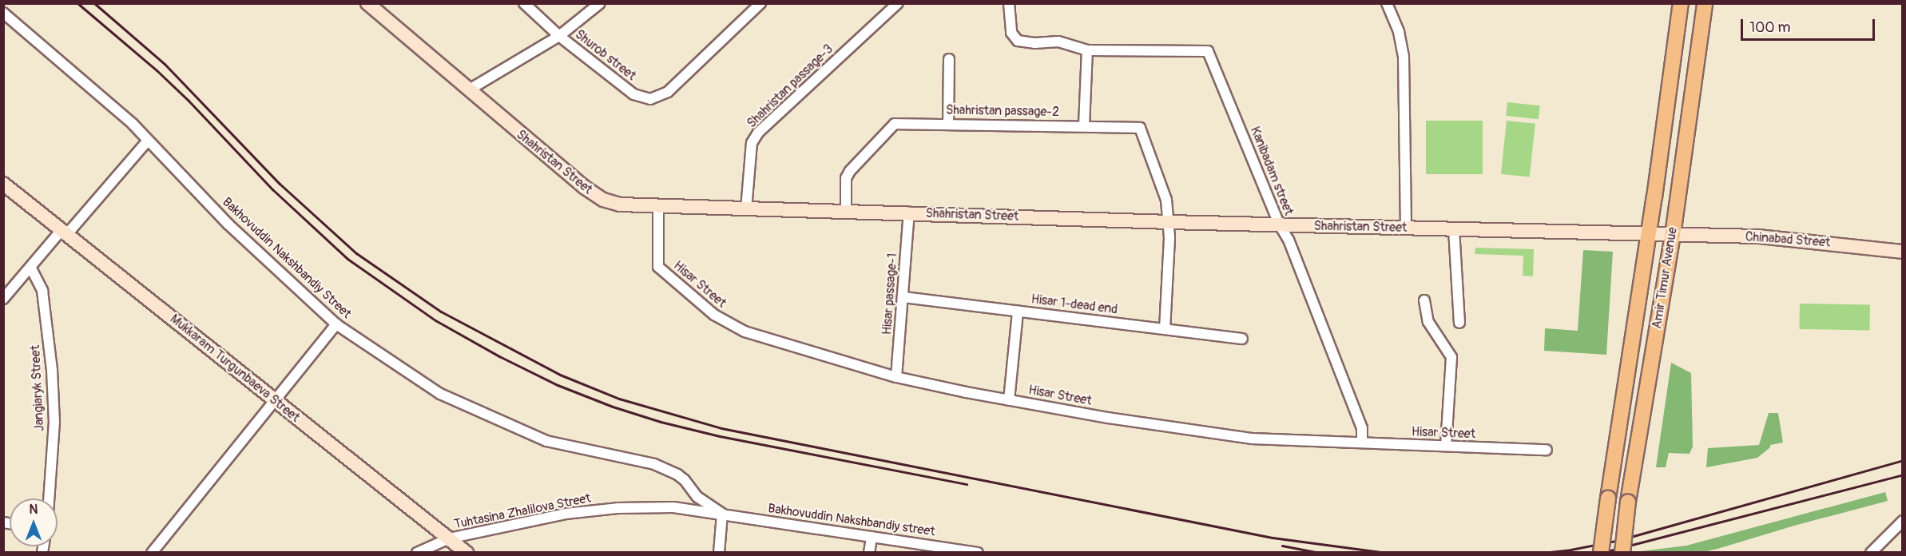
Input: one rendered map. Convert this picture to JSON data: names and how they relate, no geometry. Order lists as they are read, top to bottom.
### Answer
{
  "streets": {
    "main road": [
      "Shahristan Street",
      "Chinabad Street",
      "Amir Timur Avenue",
      "Mukkaram Turgunbaeva Street"
    ],
    "street": [
      "Shurob street",
      "Shahristan passage-3",
      "Shahristan passage-2",
      "Kanibadam street",
      "Bakhovuddin Nakshbandiy Street",
      "Hisar Street",
      "Hisar passage-1",
      "Hisar 1-dead end",
      "Jangiaryk Street",
      "Tuhtasina Zhalilova Street",
      "Bakhovuddin Nakshbandiy street"
    ]
  },
  "crossings": [
    ["Shahristan passage-3", "Shahristan Street"],
    ["Shahristan passage-2", "Shahristan Street"],
    ["Shahristan Street", "Kanibadam street"],
    ["Shahristan Street", "Chinabad Street"],
    ["Shahristan Street", "Amir Timur Avenue"],
    ["Shahristan Street", "Hisar Street"],
    ["Shahristan Street", "Hisar passage-1"],
    ["Kanibadam street", "Hisar Street"],
    ["Chinabad Street", "Amir Timur Avenue"],
    ["Bakhovuddin Nakshbandiy Street", "Tuhtasina Zhalilova Street"],
    ["Bakhovuddin Nakshbandiy Street", "Bakhovuddin Nakshbandiy street"],
    ["Hisar Street", "Hisar passage-1"],
    ["Hisar passage-1", "Hisar 1-dead end"],
    ["Mukkaram Turgunbaeva Street", "Tuhtasina Zhalilova Street"],
    ["Tuhtasina Zhalilova Street", "Bakhovuddin Nakshbandiy street"]
  ],
  "scale_bar": "100 m",
  "north": "top"
}
